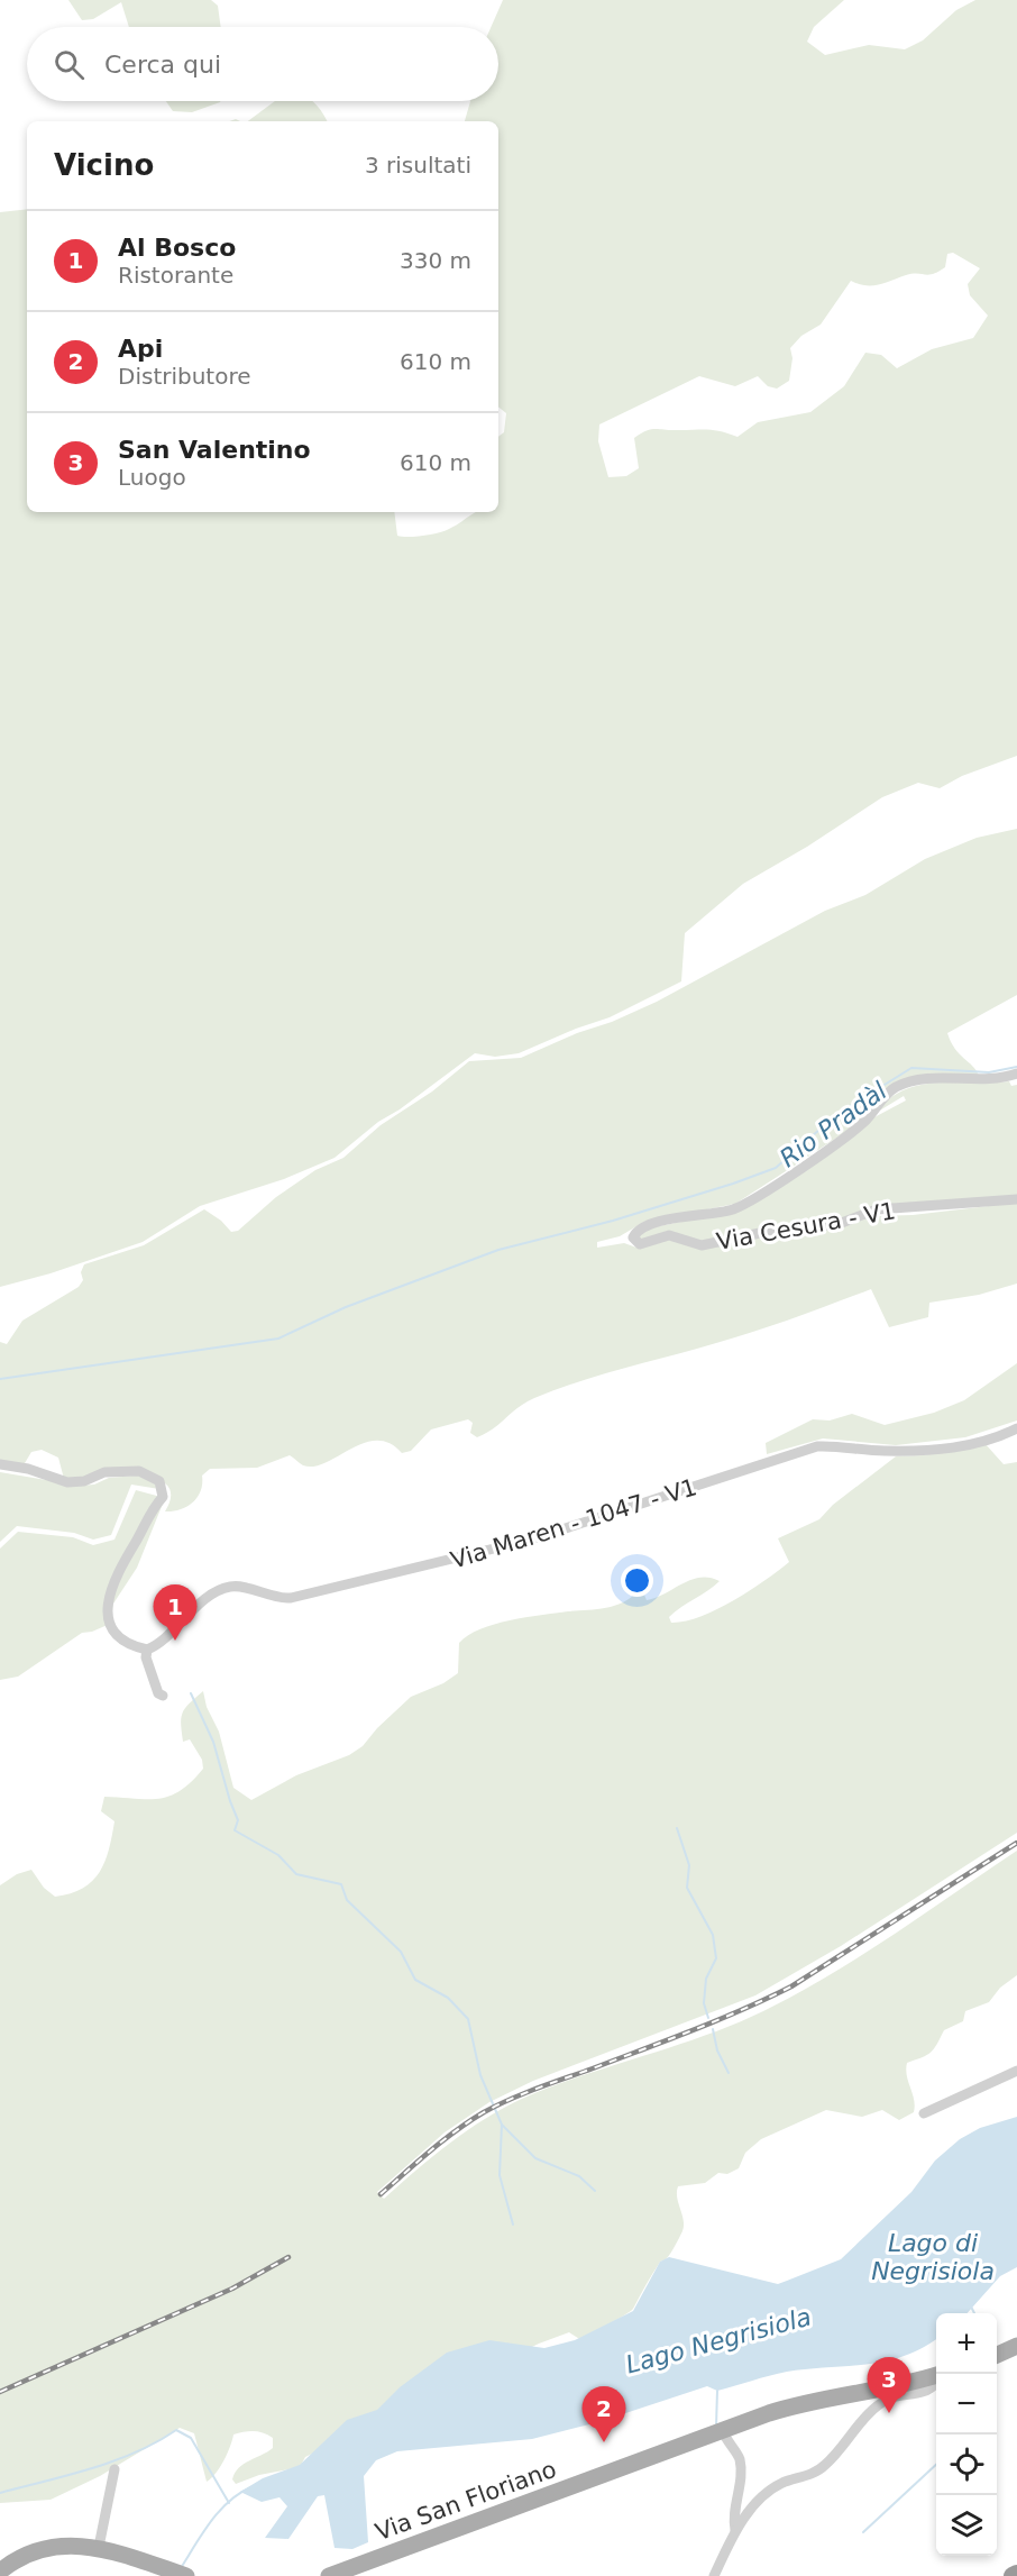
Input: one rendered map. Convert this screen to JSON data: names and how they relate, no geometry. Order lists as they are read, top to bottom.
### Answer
{
  "streets": {
    "main road": ["Via San Floriano"],
    "street": ["Via Cesura - V1", "Via Maren - 1047 - V1"]
  },
  "water": ["Rio Pradàl", "Lago di Negrisiola", "Lago Negrisiola"],
  "page": {
    "search": "Cerca qui",
    "heading": ["Vicino", "3 risultati"],
    "list": [
      {
        "mark": "1",
        "name": "Al Bosco",
        "note": "Ristorante",
        "value": "330 m"
      },
      {
        "mark": "2",
        "name": "Api",
        "note": "Distributore",
        "value": "610 m"
      },
      {
        "mark": "3",
        "name": "San Valentino",
        "note": "Luogo",
        "value": "610 m"
      }
    ],
    "pins": ["1", "3", "2"],
    "map_buttons": ["+", "−"]
  }
}
